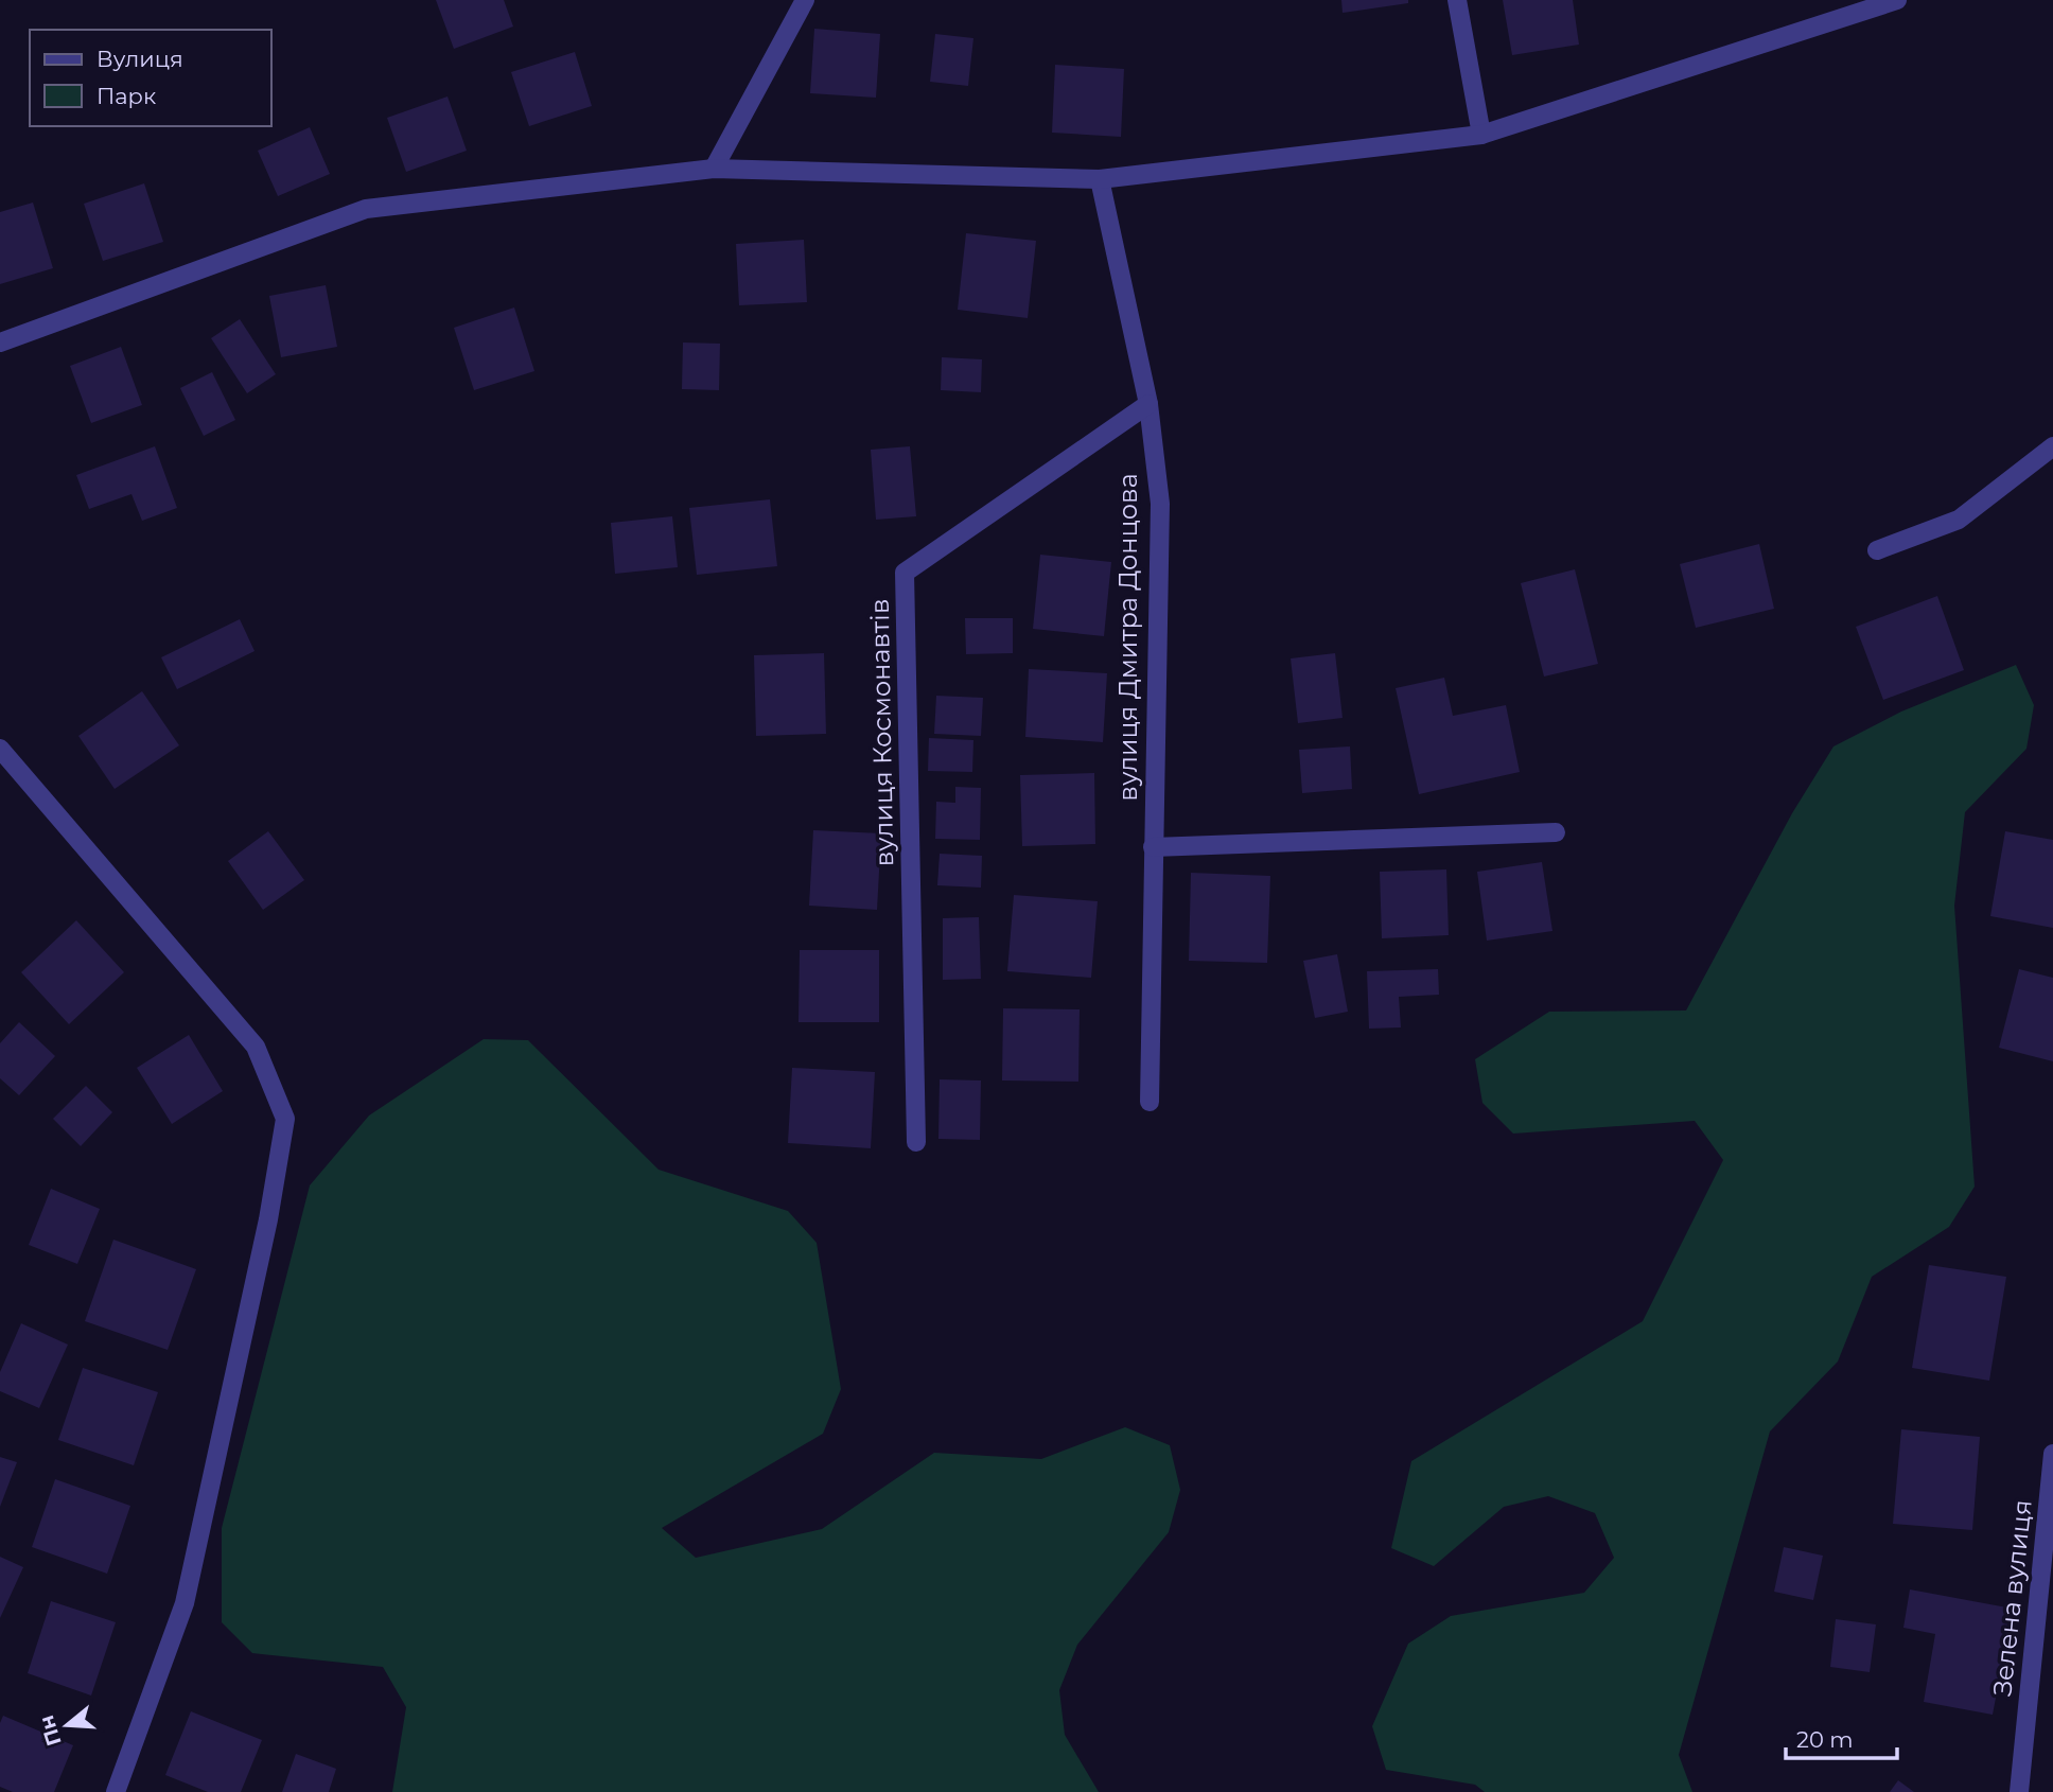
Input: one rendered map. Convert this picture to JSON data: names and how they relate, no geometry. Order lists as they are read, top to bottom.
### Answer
{
  "streets": {
    "street": ["вулиця Дмитра Донцова", "вулиця Космонавтів", "Зелена вулиця"]
  },
  "crossings": [
    ["вулиця Дмитра Донцова", "вулиця Космонавтів"]
  ],
  "legend": ["Вулиця", "Парк"],
  "scale_bar": "20 m",
  "north": "left"
}
